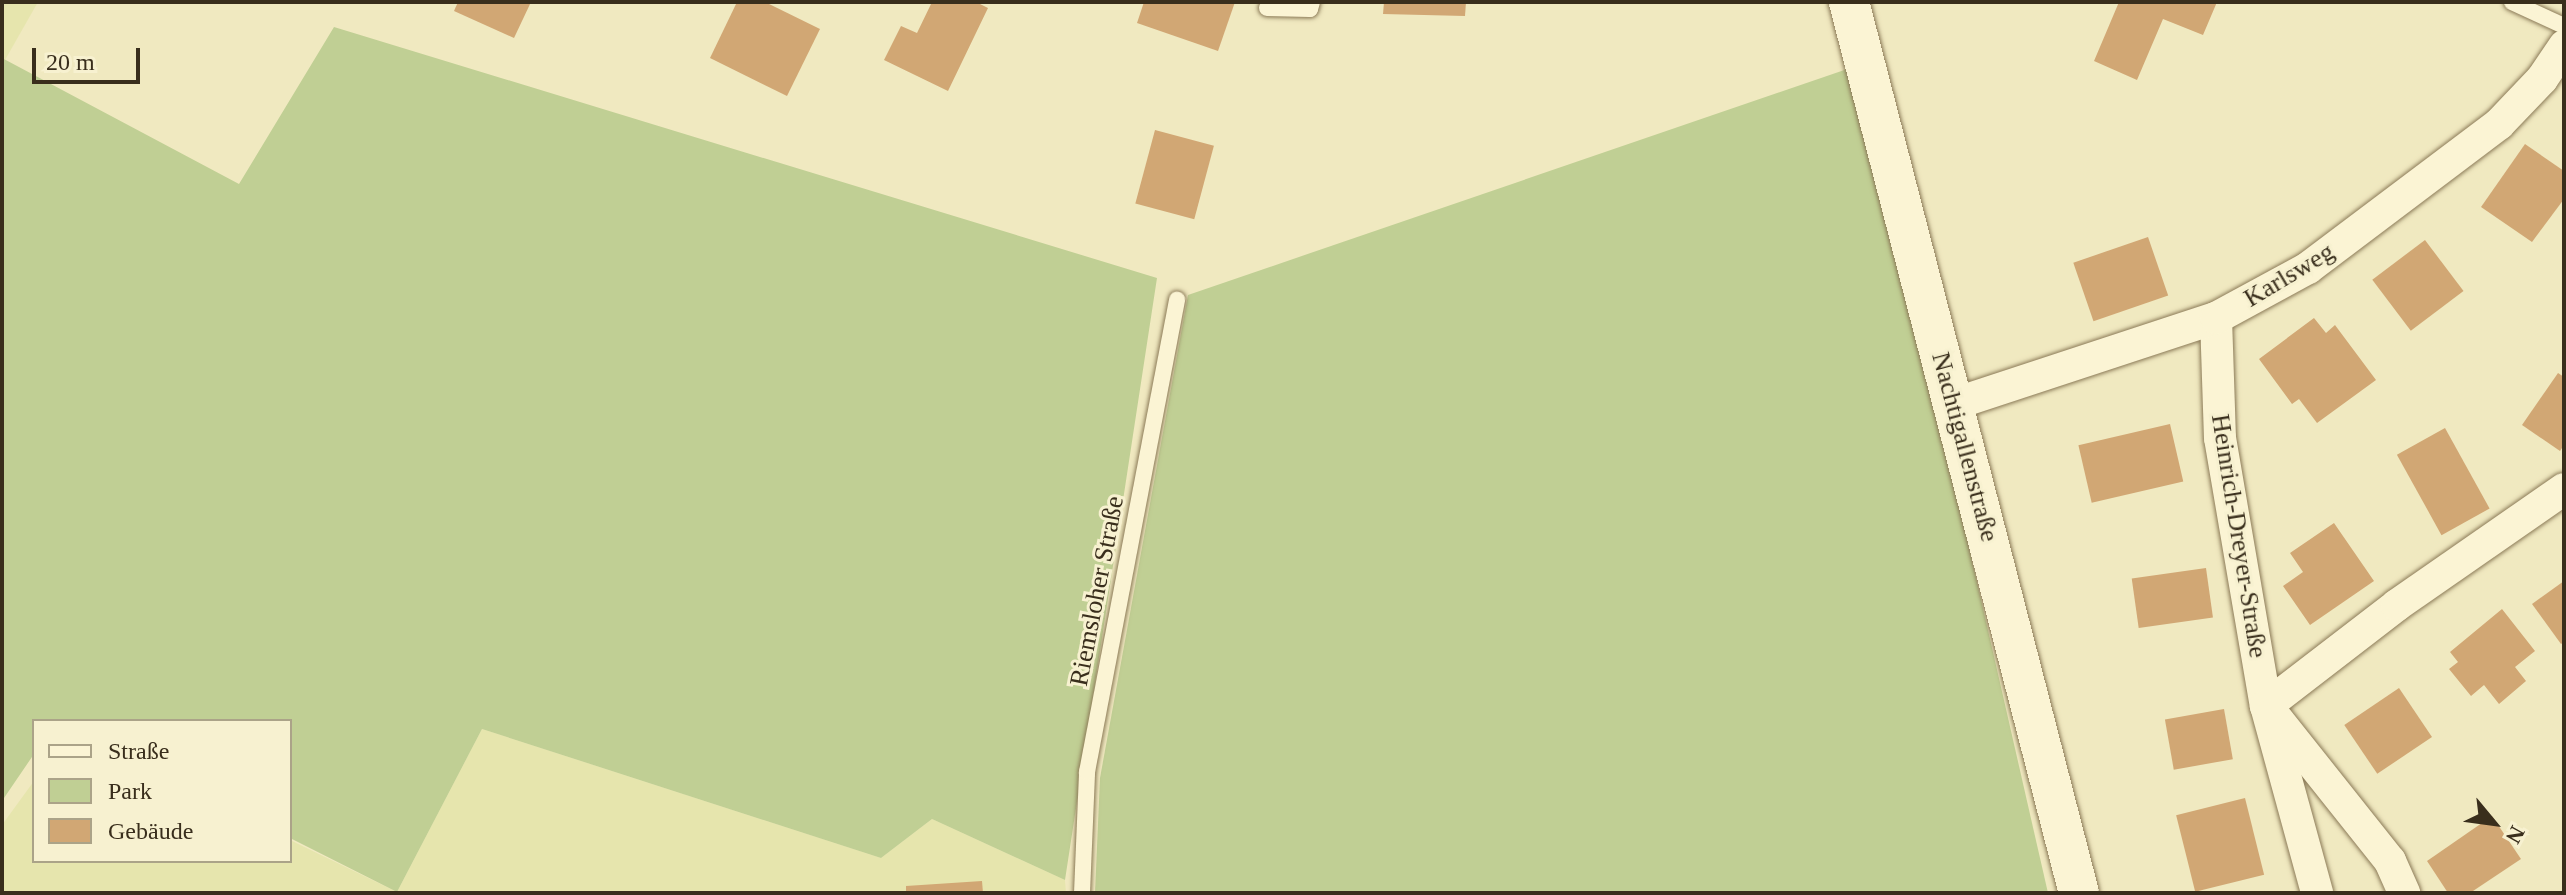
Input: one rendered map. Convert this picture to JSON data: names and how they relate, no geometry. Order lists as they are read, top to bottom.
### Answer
{
  "streets": {
    "street": ["Karlsweg", "Nachtigallenstraße", "Heinrich-Dreyer-Straße"],
    "lane": ["Riemsloher Straße"]
  },
  "crossings": [
    ["Karlsweg", "Nachtigallenstraße"],
    ["Karlsweg", "Heinrich-Dreyer-Straße"]
  ],
  "legend": ["Straße", "Park", "Gebäude"],
  "scale_bar": "20 m",
  "north": "bottom right"
}
